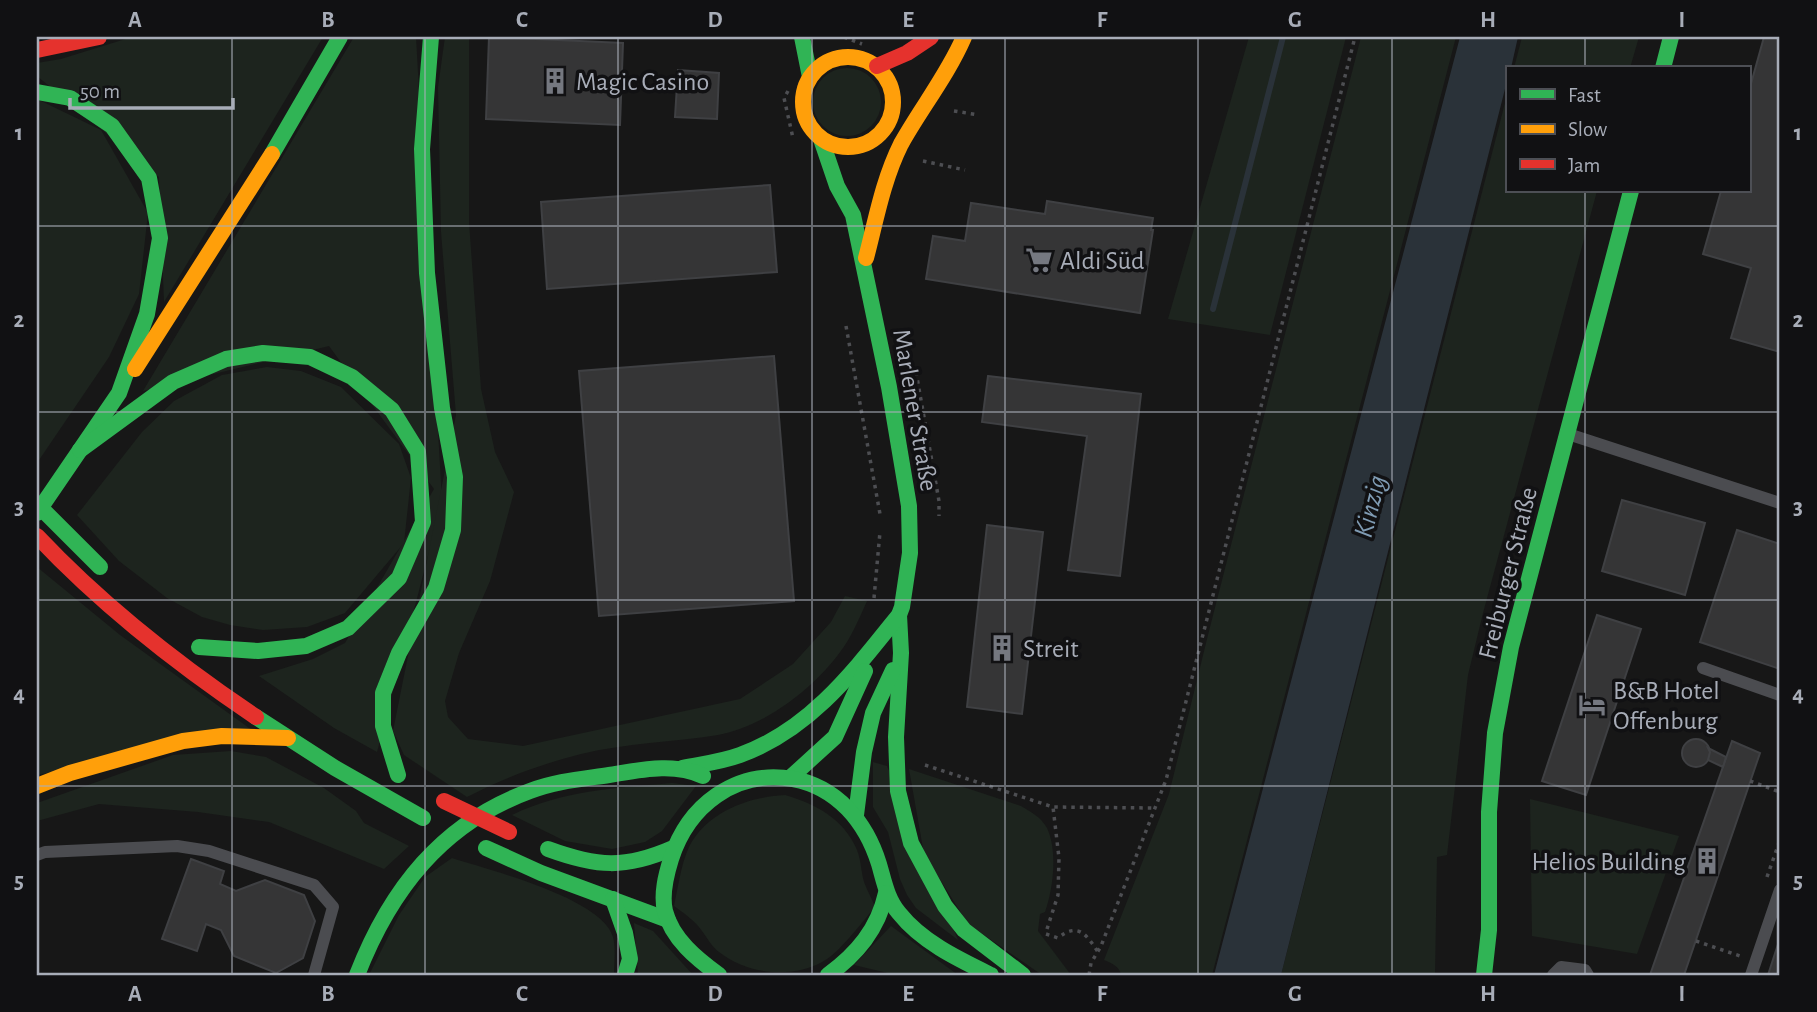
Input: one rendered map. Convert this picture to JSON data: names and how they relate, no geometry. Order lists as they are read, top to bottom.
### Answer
{
  "streets": {
    "main road": ["Marlener Straße", "Freiburger Straße"]
  },
  "water": ["Kinzig"],
  "places": {
    "building": ["Magic Casino", "Streit", "Helios Building"],
    "supermarket": ["Aldi Süd"],
    "hotel": ["B&B Hotel Offenburg"]
  },
  "legend": ["Fast", "Slow", "Jam"],
  "scale_bar": "50 m",
  "grid": {
    "columns": [
      "A",
      "B",
      "C",
      "D",
      "E",
      "F",
      "G",
      "H",
      "I"
    ],
    "rows": [
      "1",
      "2",
      "3",
      "4",
      "5"
    ]
  }
}
